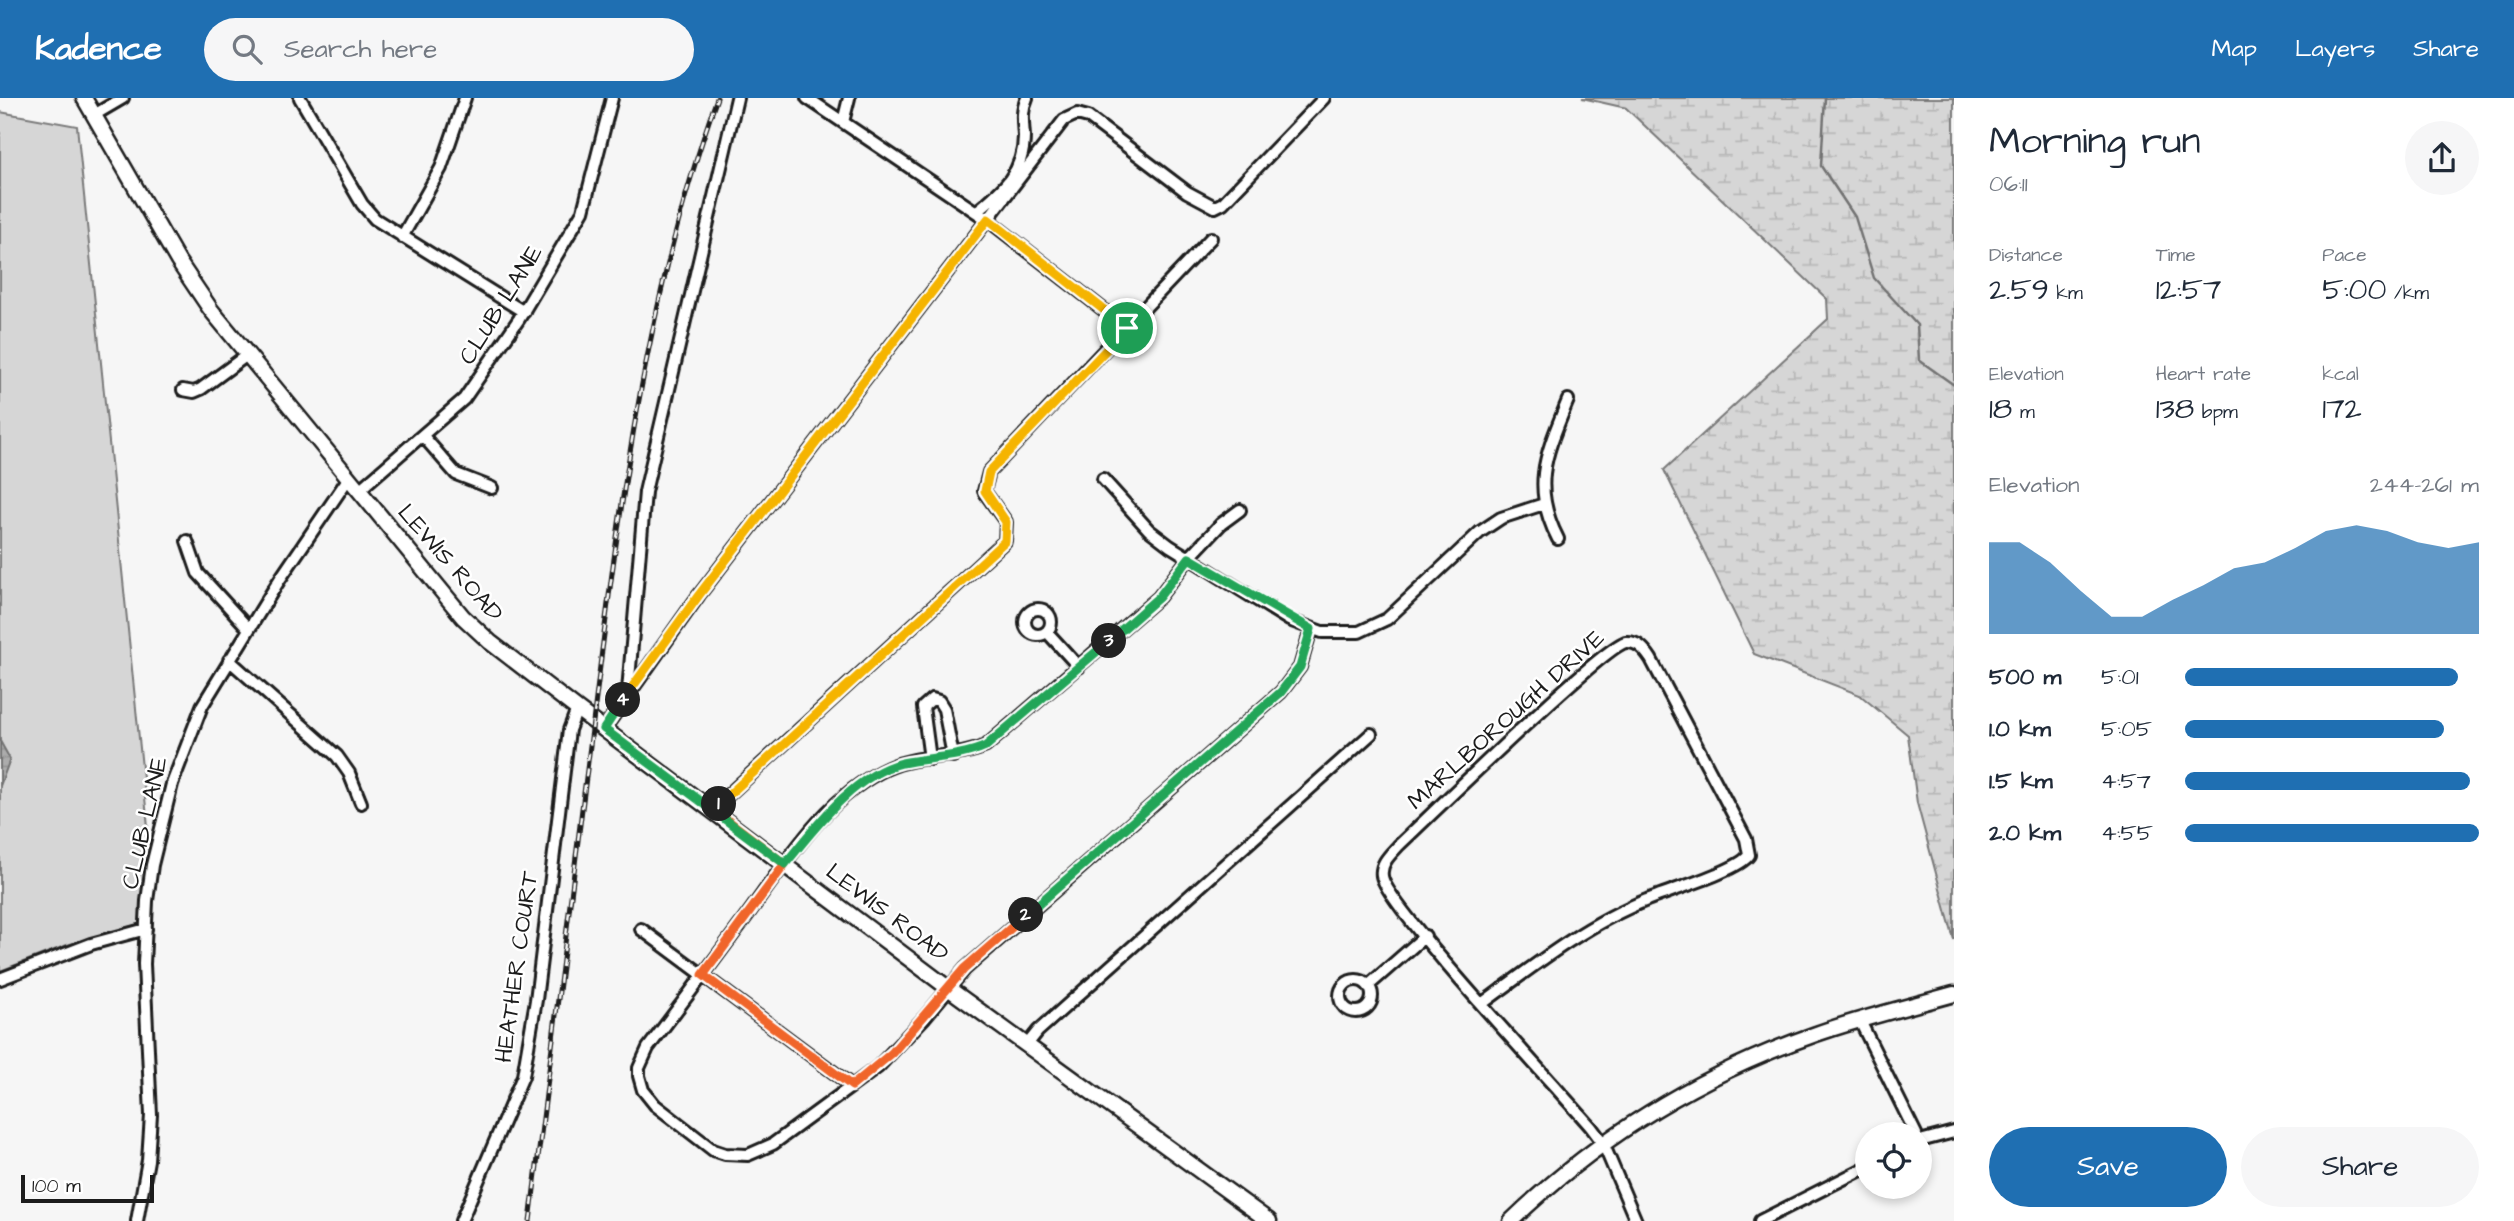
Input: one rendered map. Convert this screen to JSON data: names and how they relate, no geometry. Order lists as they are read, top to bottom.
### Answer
{
  "streets": {
    "street": [
      "CLUB LANE",
      "LEWIS ROAD",
      "MARLBOROUGH DRIVE",
      "HEATHER COURT"
    ]
  },
  "crossings": [
    ["CLUB LANE", "LEWIS ROAD"],
    ["LEWIS ROAD", "HEATHER COURT"]
  ],
  "scale_bar": "100 m",
  "page": {
    "header": "Kadence",
    "search": "Search here",
    "nav": ["Map", "Layers", "Share"],
    "heading": ["Morning run", "06:11"],
    "stats": [
      ["Distance", "2.59 km"],
      ["Time", "12:57"],
      ["Pace", "5:00 /km"],
      ["Elevation", "18 m"],
      ["Heart rate", "138 bpm"],
      ["kcal", "172"]
    ],
    "chart": ["Elevation", "244–261 m"],
    "pins": [
      "3",
      "4",
      "1",
      "2"
    ],
    "list": [
      {
        "name": "500 m",
        "note": "5:01"
      },
      {
        "name": "1.0 km",
        "note": "5:05"
      },
      {
        "name": "1.5 km",
        "note": "4:57"
      },
      {
        "name": "2.0 km",
        "note": "4:55"
      }
    ],
    "buttons": ["Save", "Share"],
    "scale": "100 m"
  }
}
